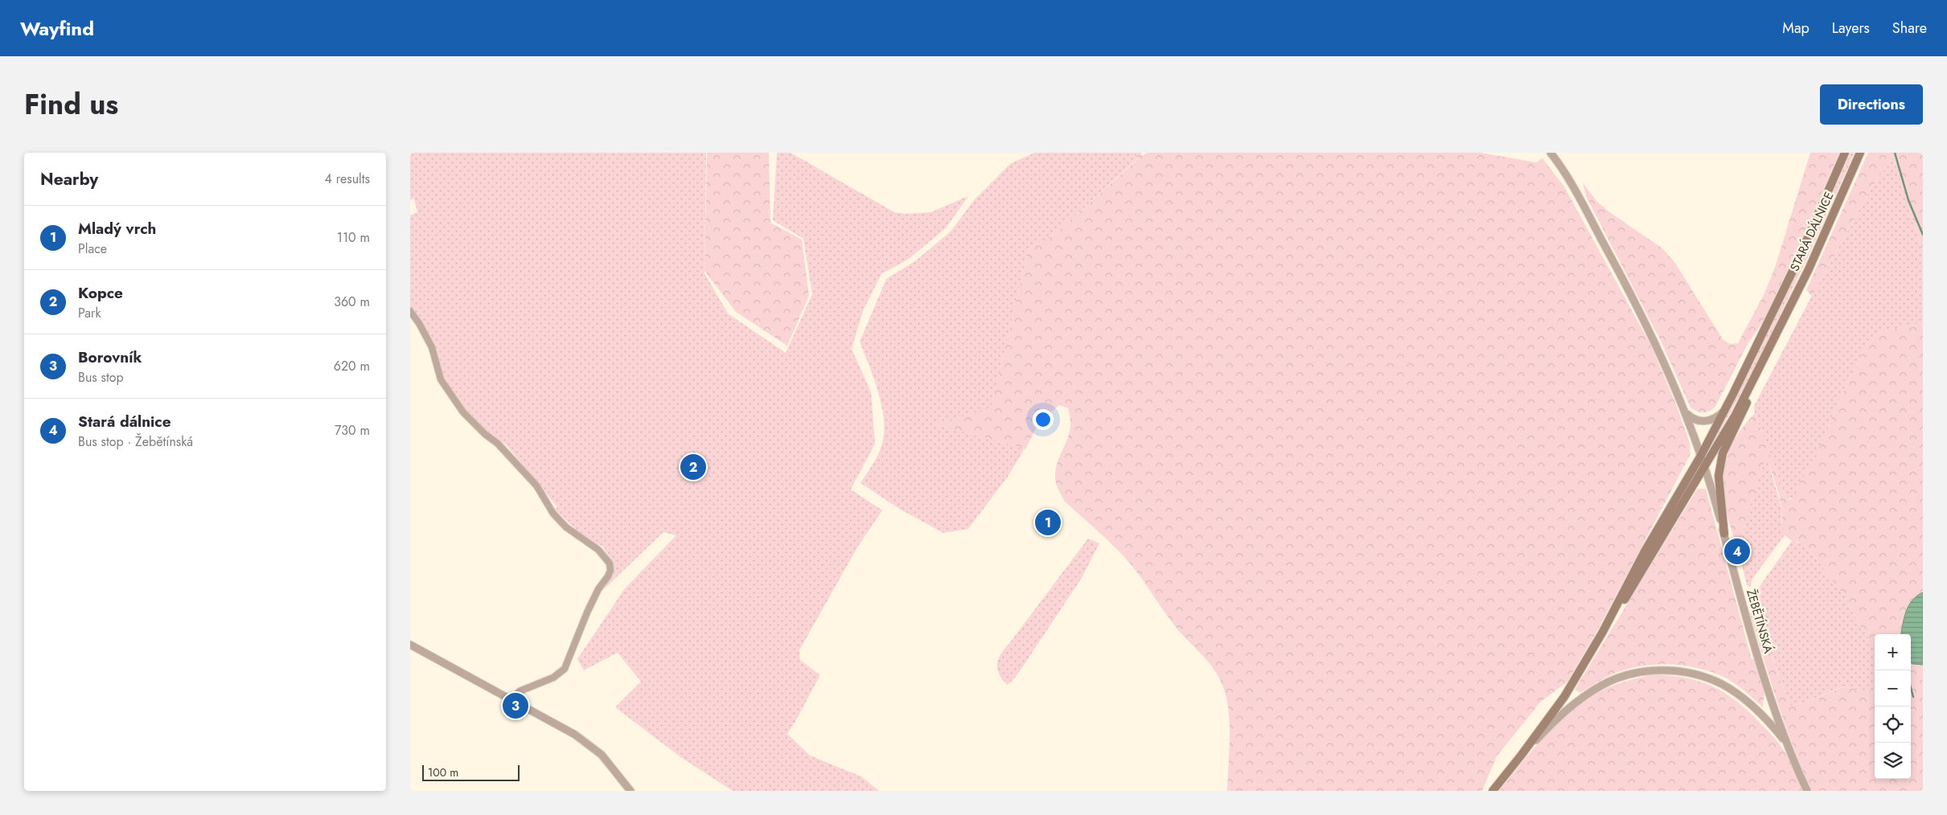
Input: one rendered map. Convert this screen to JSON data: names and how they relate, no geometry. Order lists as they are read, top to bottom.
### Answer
{
  "streets": {
    "main road": ["STARÁ DÁLNICE"],
    "street": ["ŽEBĚTÍNSKÁ"]
  },
  "crossings": [
    ["STARÁ DÁLNICE", "ŽEBĚTÍNSKÁ"]
  ],
  "scale_bar": "100 m",
  "page": {
    "header": "Wayfind",
    "nav": ["Map", "Layers", "Share"],
    "title": "Find us",
    "buttons": "Directions",
    "heading": ["Nearby", "4 results"],
    "list": [
      {
        "mark": "1",
        "name": "Mladý vrch",
        "note": "Place",
        "value": "110 m"
      },
      {
        "mark": "2",
        "name": "Kopce",
        "note": "Park",
        "value": "360 m"
      },
      {
        "mark": "3",
        "name": "Borovník",
        "note": "Bus stop",
        "value": "620 m"
      },
      {
        "mark": "4",
        "name": "Stará dálnice",
        "note": "Bus stop · Žebětínská",
        "value": "730 m"
      }
    ],
    "pins": [
      "2",
      "1",
      "4",
      "3"
    ],
    "map_buttons": ["+", "−"],
    "scale": "100 m"
  }
}
